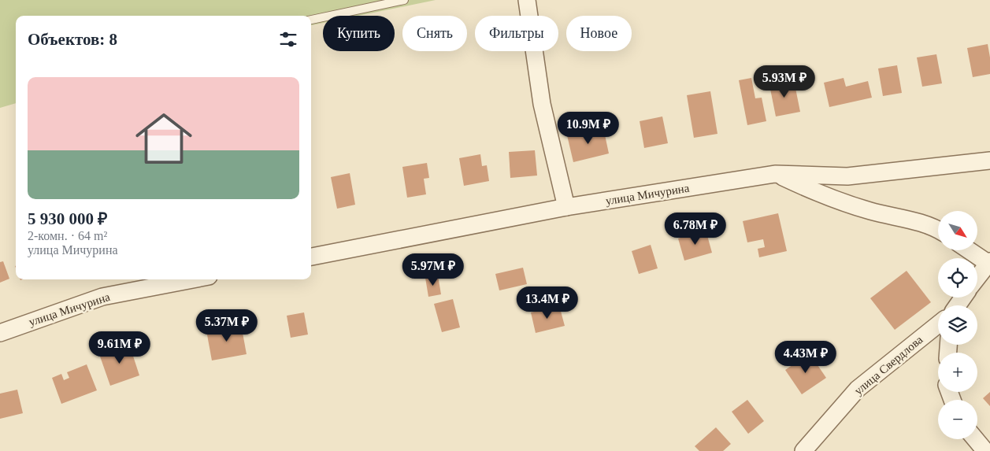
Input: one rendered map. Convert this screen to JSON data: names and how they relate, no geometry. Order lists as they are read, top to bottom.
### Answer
{
  "streets": {
    "street": ["улица Мичурина", "улица Свердлова"]
  },
  "north": "bottom right",
  "page": {
    "chip": [
      "Купить",
      "Снять",
      "Фильтры",
      "Новое"
    ],
    "heading": "Объектов: 8",
    "list": [
      {
        "name": "5 930 000 ₽",
        "note": "2-комн. · 64 m² · улица Мичурина"
      }
    ],
    "price": [
      "5.93M ₽",
      "10.9M ₽",
      "6.78M ₽",
      "5.97M ₽",
      "13.4M ₽",
      "5.37M ₽",
      "9.61M ₽",
      "4.43M ₽"
    ],
    "map_buttons": ["+", "−"]
  }
}
